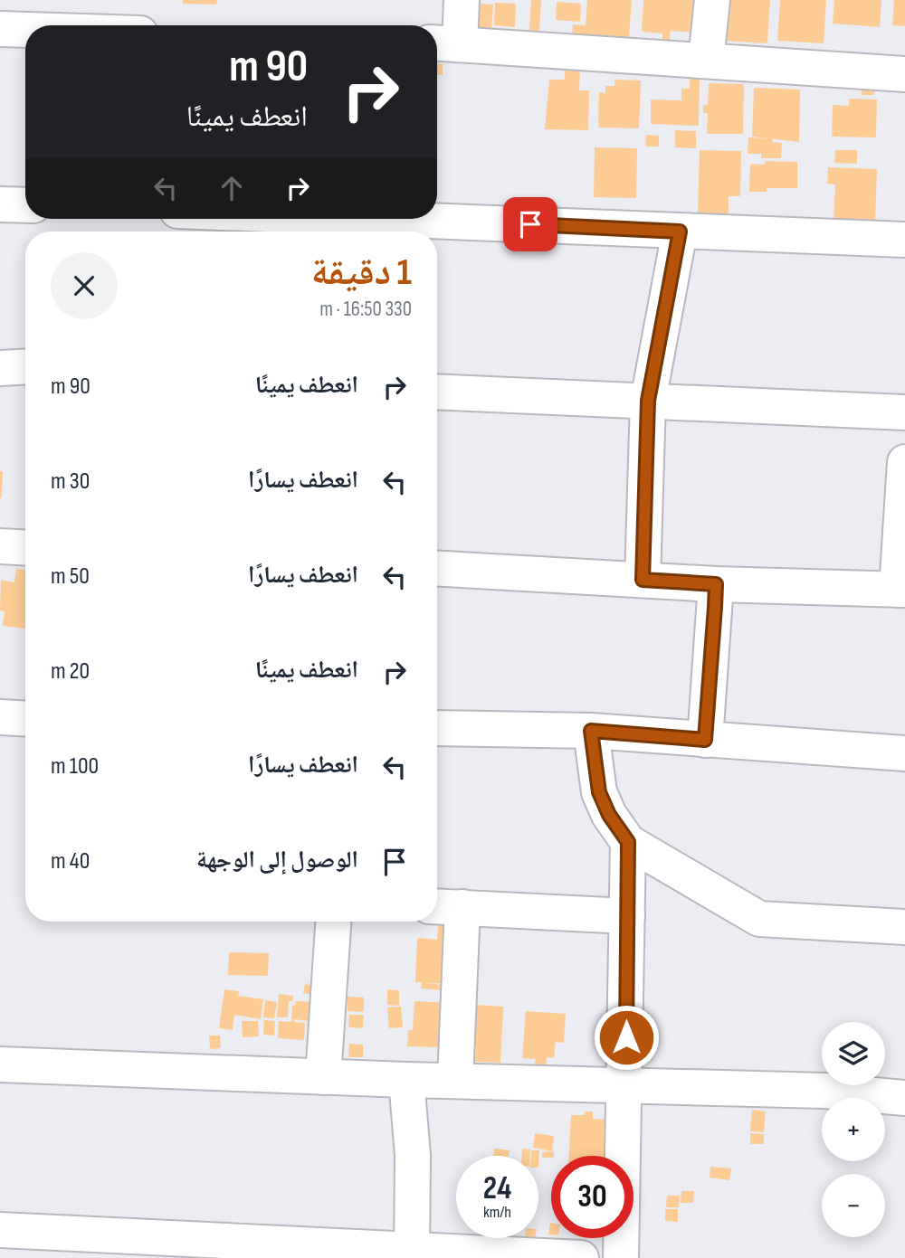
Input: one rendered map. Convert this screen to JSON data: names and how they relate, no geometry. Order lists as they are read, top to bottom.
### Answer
{
  "page": {
    "turn": ["90 m", "انعطف يمينًا"],
    "heading": ["1 دقيقة", "330 m · 16:50"],
    "list": [
      {
        "name": "انعطف يمينًا",
        "value": "90 m"
      },
      {
        "name": "انعطف يسارًا",
        "value": "30 m"
      },
      {
        "name": "انعطف يسارًا",
        "value": "50 m"
      },
      {
        "name": "انعطف يمينًا",
        "value": "20 m"
      },
      {
        "name": "انعطف يسارًا",
        "value": "100 m"
      },
      {
        "name": "الوصول إلى الوجهة",
        "value": "40 m"
      }
    ],
    "map_buttons": ["+", "−"],
    "speed": "24 km/h",
    "limit": "30"
  }
}
